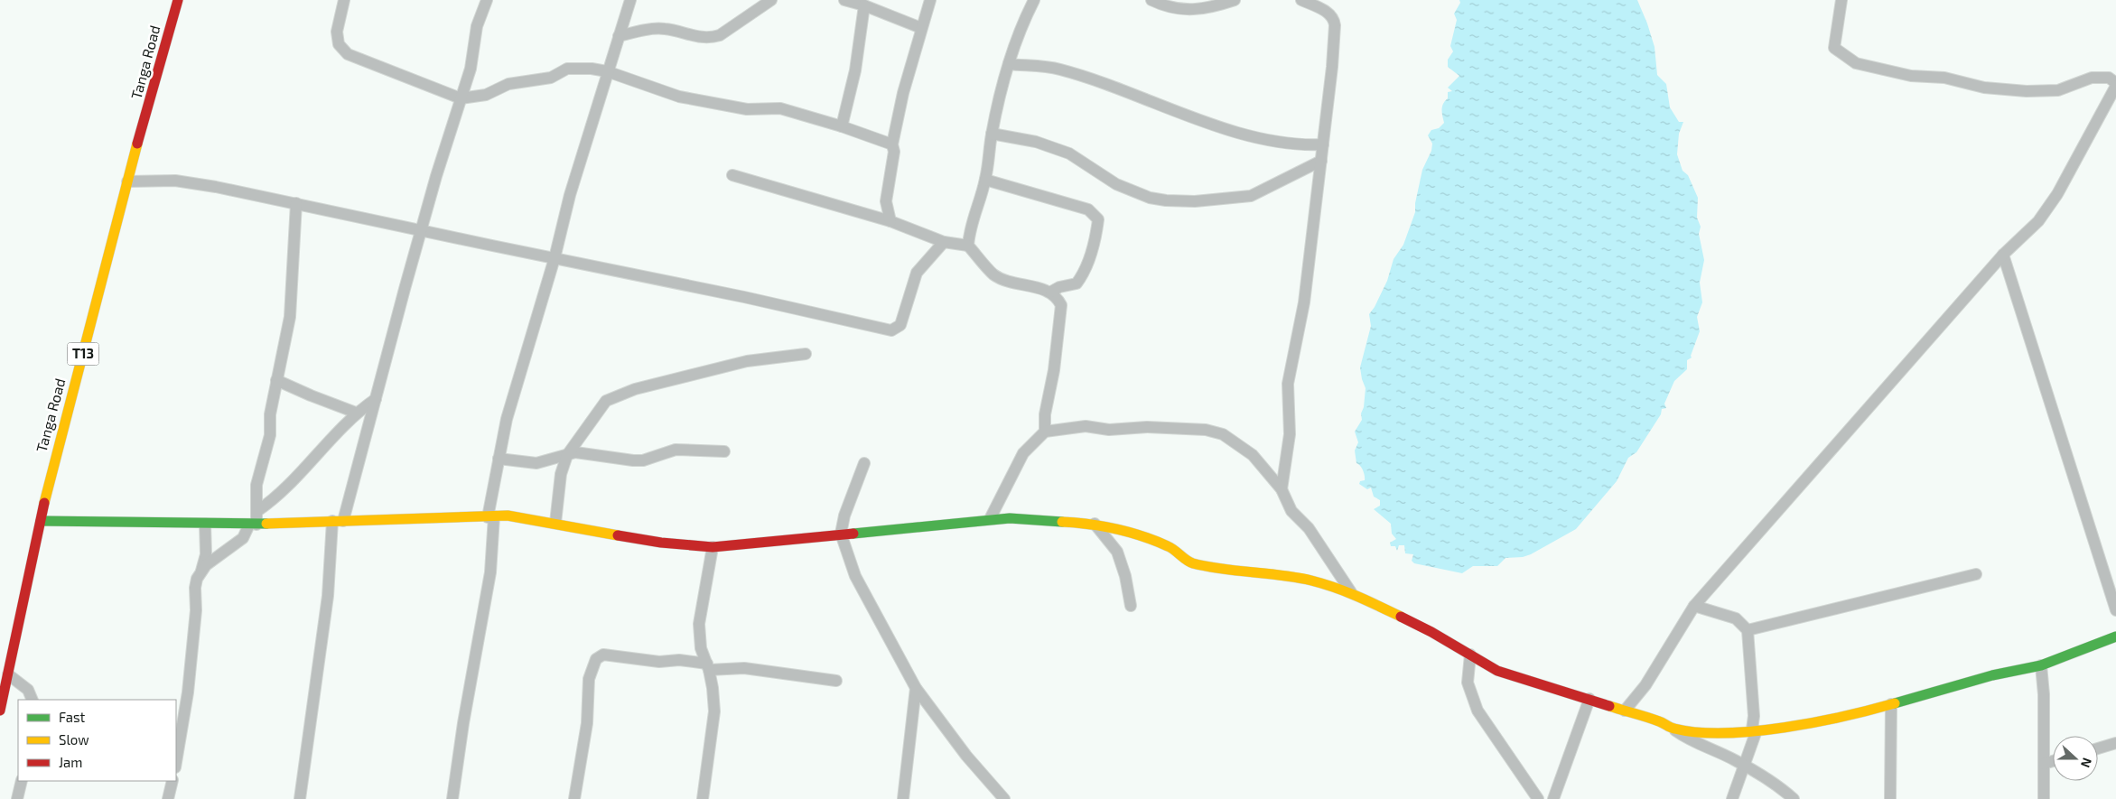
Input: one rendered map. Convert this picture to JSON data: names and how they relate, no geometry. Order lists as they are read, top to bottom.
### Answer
{
  "streets": {
    "main road": ["Tanga Road", "T13"]
  },
  "legend": ["Fast", "Slow", "Jam"],
  "north": "right"
}
